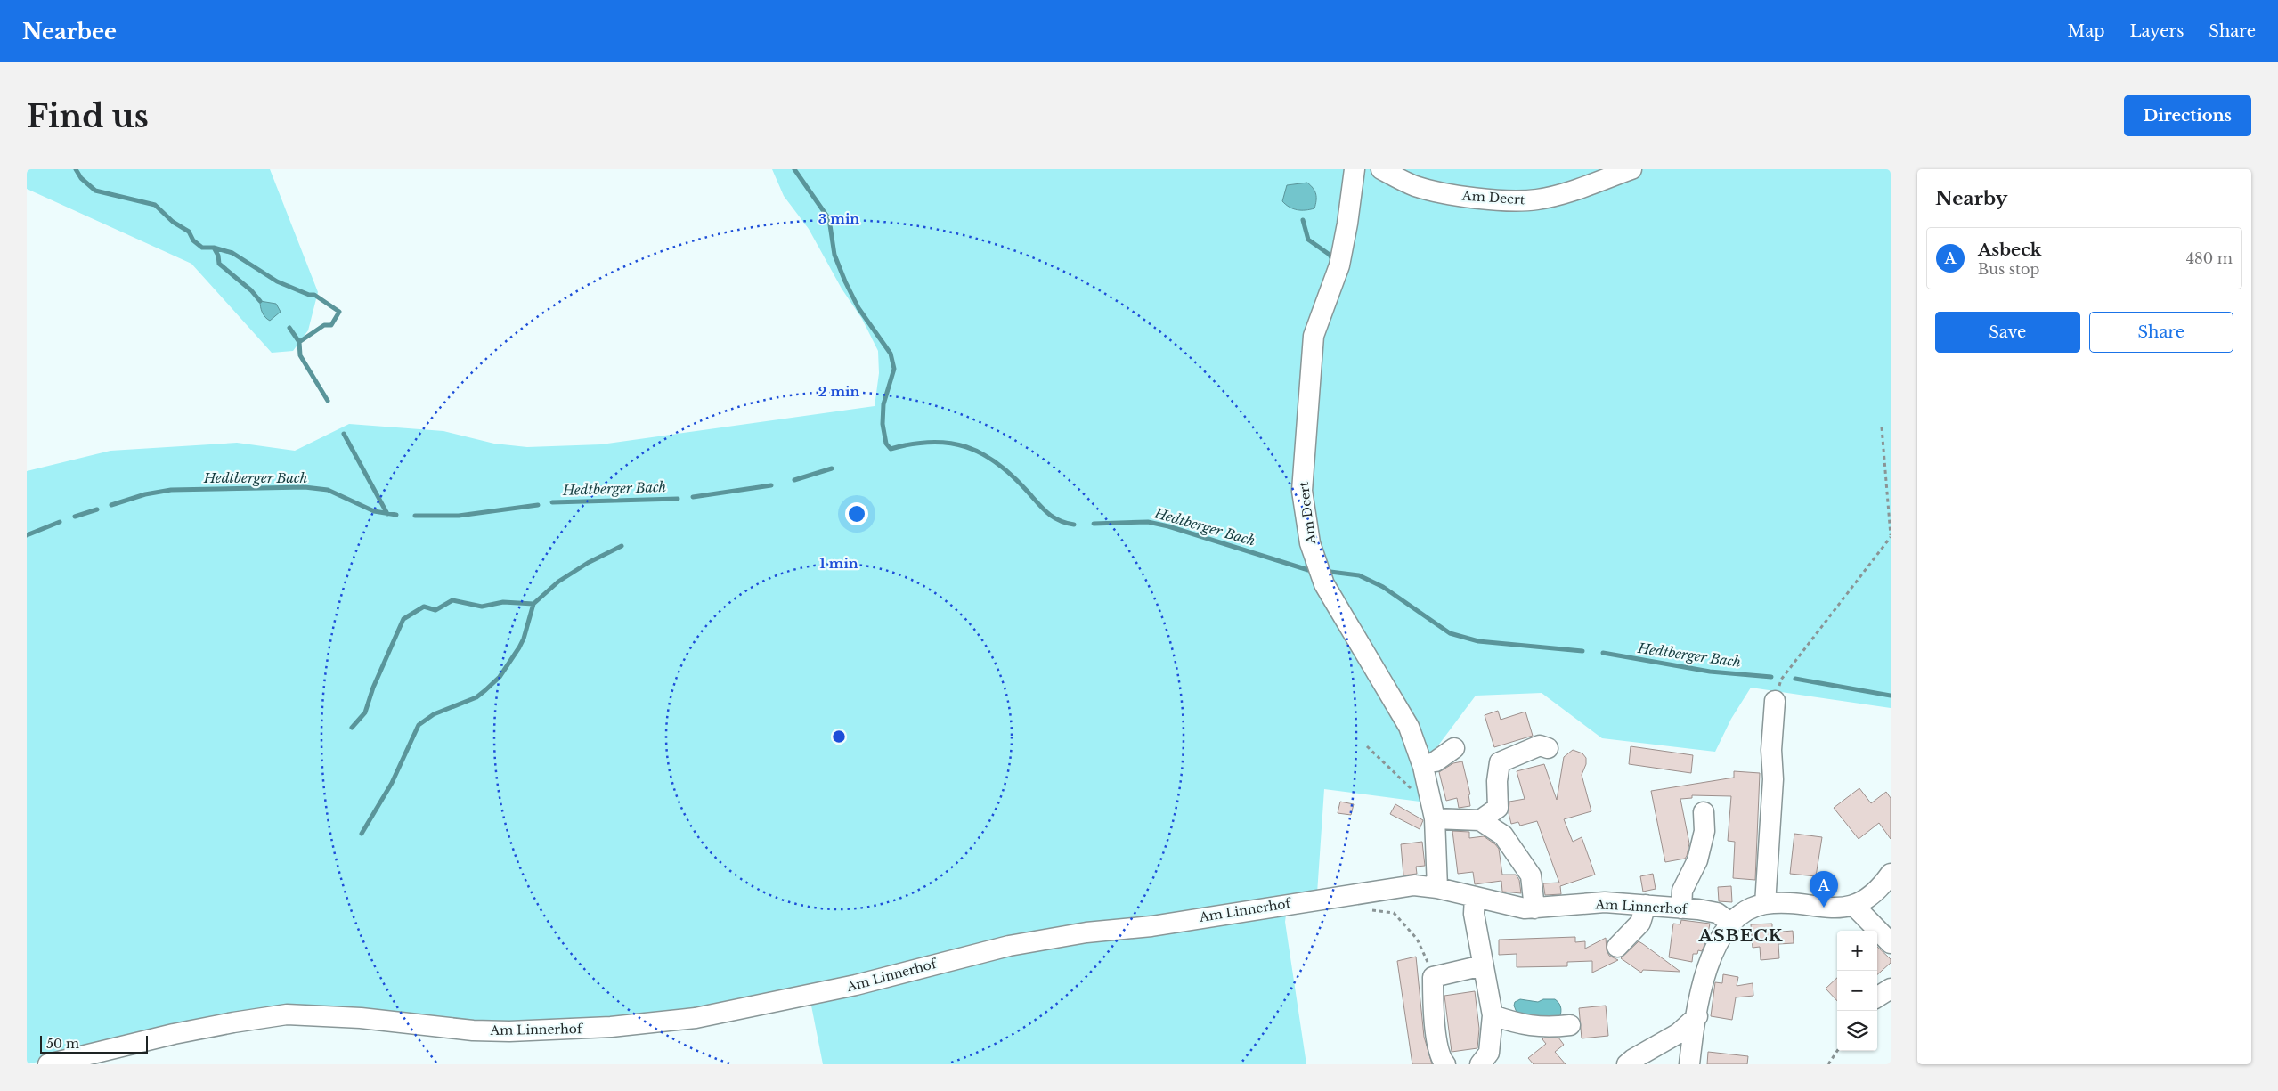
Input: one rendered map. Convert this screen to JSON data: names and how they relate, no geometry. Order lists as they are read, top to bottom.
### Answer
{
  "streets": {
    "street": ["Am Deert", "Am Linnerhof"]
  },
  "crossings": [
    ["Am Deert", "Am Linnerhof"]
  ],
  "districts": ["ASBECK"],
  "water": ["Hedtberger Bach"],
  "scale_bar": "50 m",
  "page": {
    "header": "Nearbee",
    "nav": ["Map", "Layers", "Share"],
    "buttons": [
      "Directions",
      ["Save", "Share"]
    ],
    "title": "Find us",
    "heading": "Nearby",
    "list": [
      {
        "mark": "A",
        "name": "Asbeck",
        "note": "Bus stop",
        "value": "480 m"
      }
    ],
    "pins": "A",
    "map_buttons": ["+", "−"],
    "scale": "50 m"
  },
  "rings": ["3 min", "2 min", "1 min"]
}
